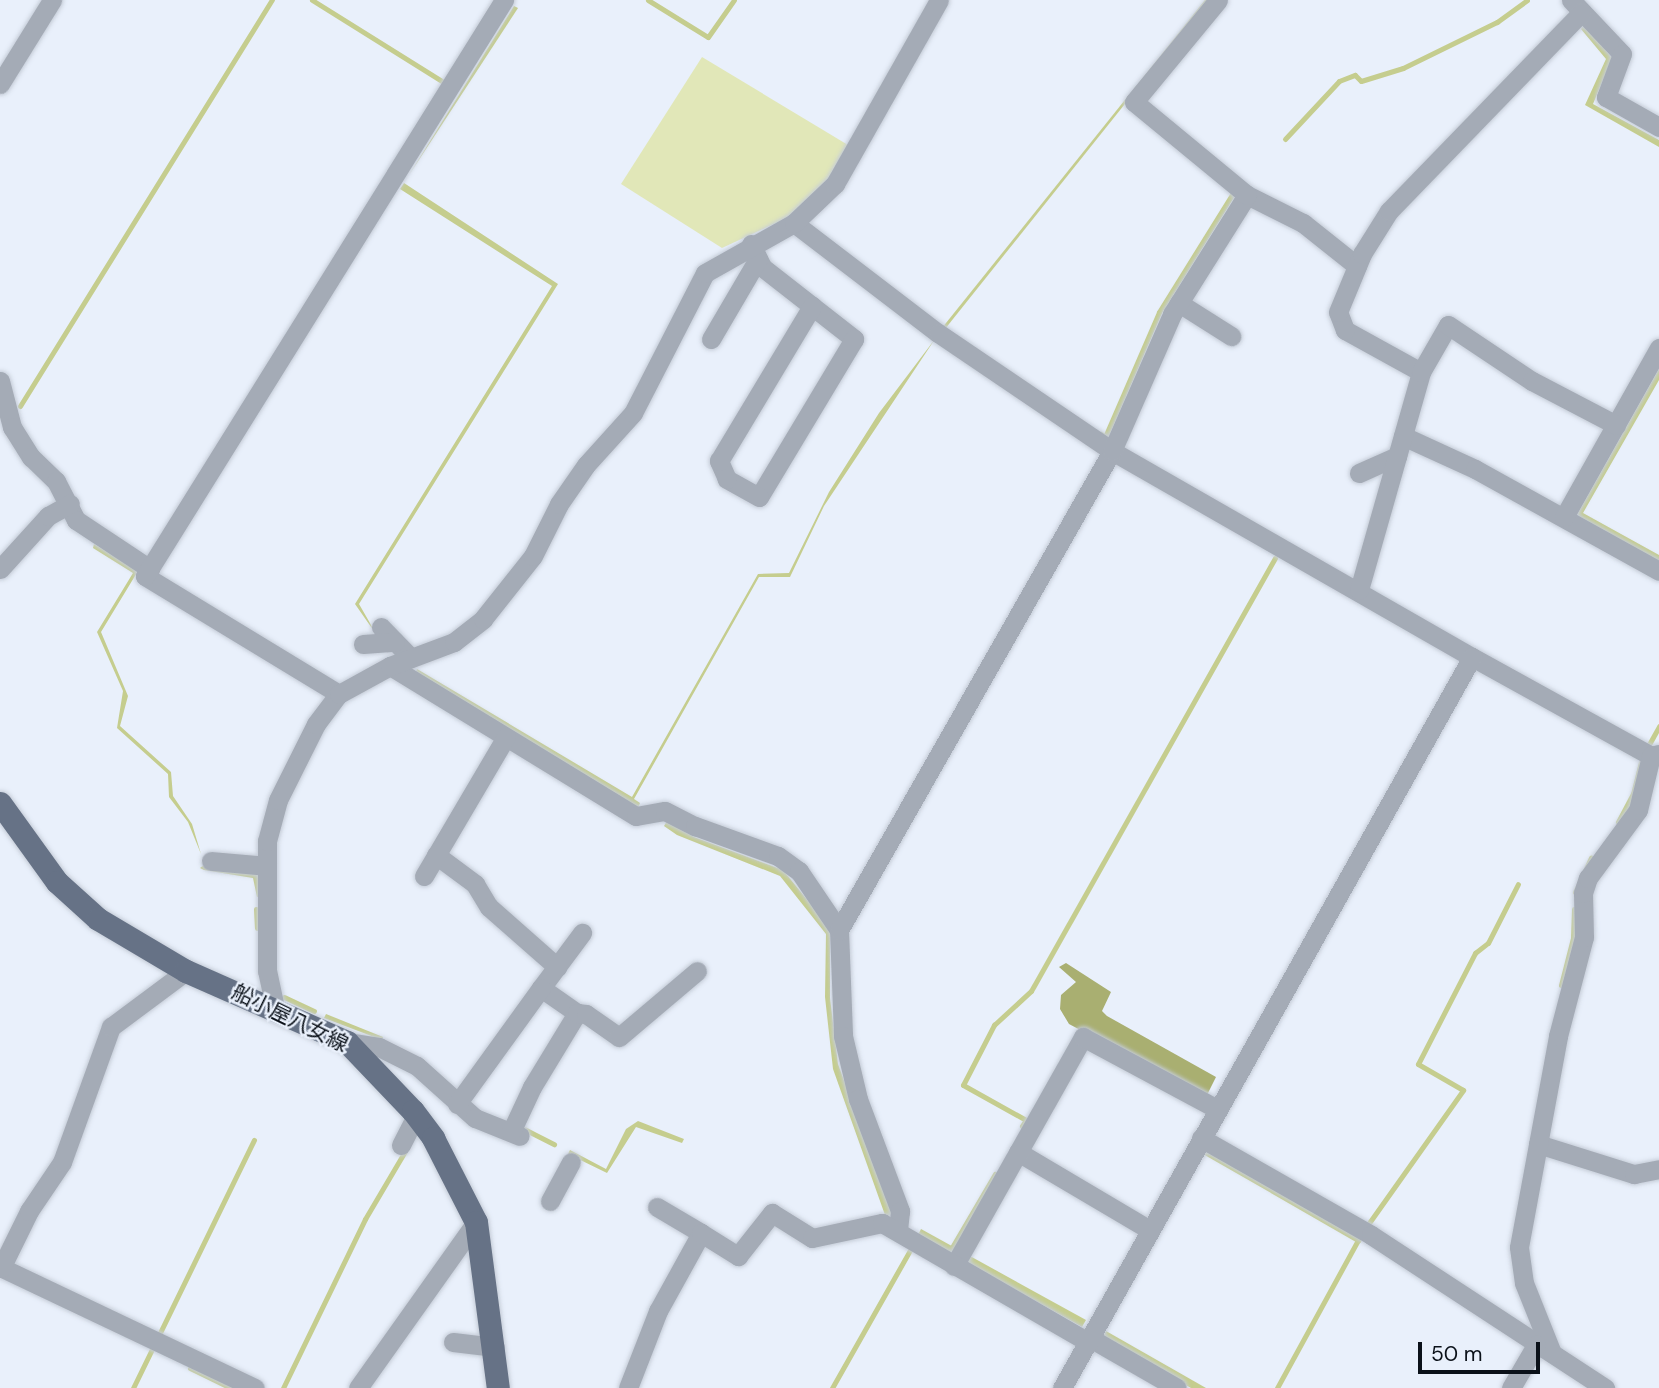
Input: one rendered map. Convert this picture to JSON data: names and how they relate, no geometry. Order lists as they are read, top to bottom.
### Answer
{
  "streets": {
    "main road": ["船小屋八女線"]
  },
  "scale_bar": "50 m"
}
